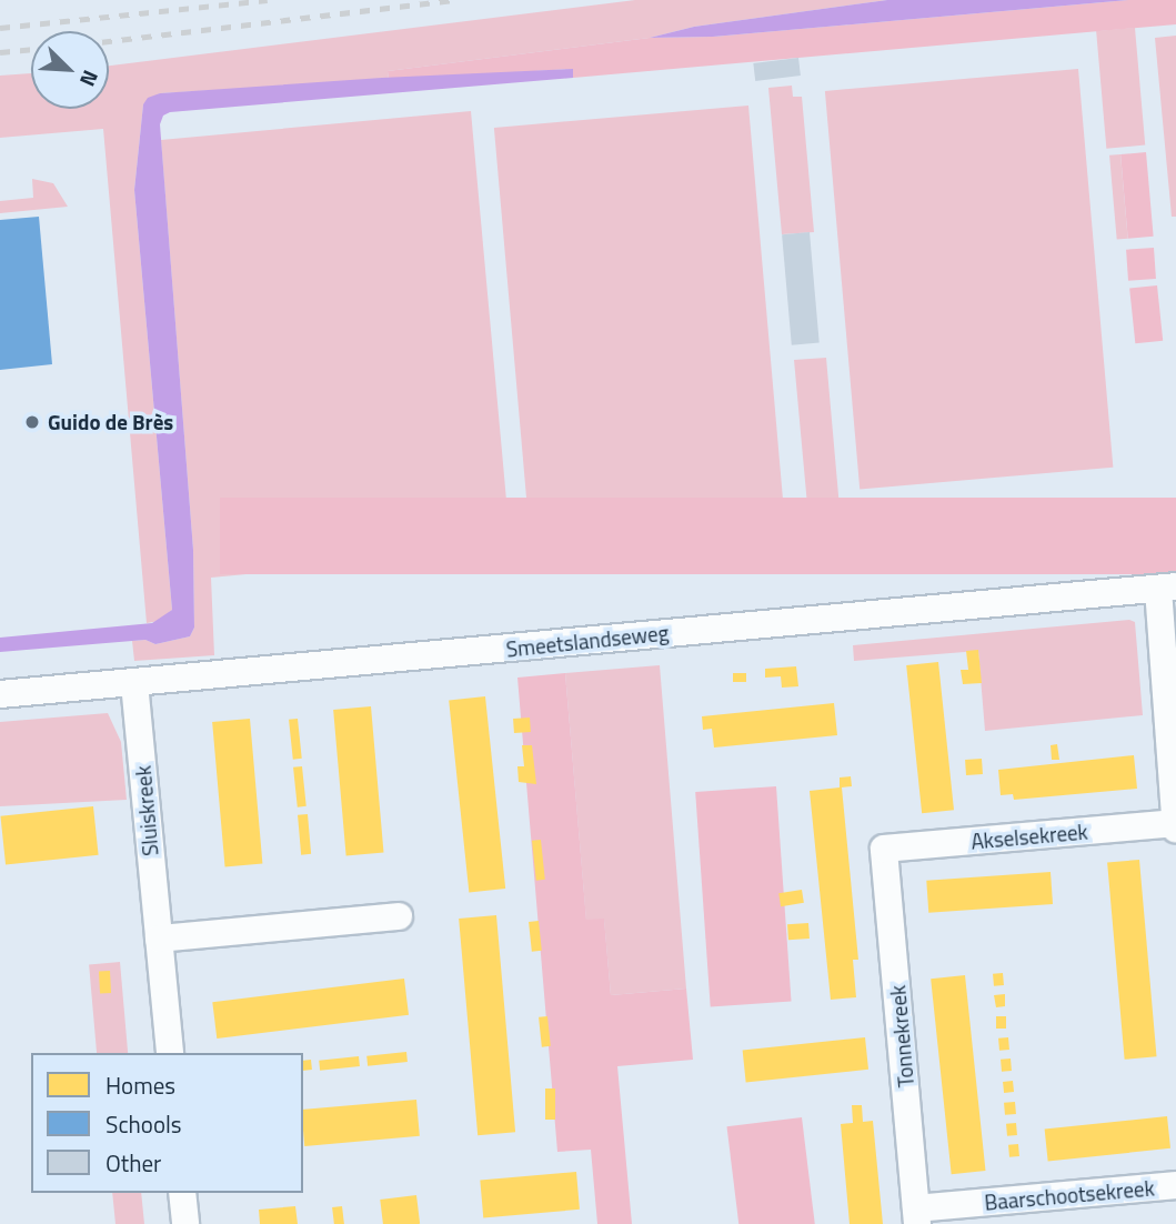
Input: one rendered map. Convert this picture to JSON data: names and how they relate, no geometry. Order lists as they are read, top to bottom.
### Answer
{
  "streets": {
    "street": [
      "Smeetslandseweg",
      "Sluiskreek",
      "Akselsekreek",
      "Tonnekreek",
      "Baarschootsekreek"
    ]
  },
  "crossings": [
    ["Smeetslandseweg", "Sluiskreek"],
    ["Akselsekreek", "Tonnekreek"],
    ["Tonnekreek", "Baarschootsekreek"]
  ],
  "places": ["Guido de Brès"],
  "legend": ["Homes", "Schools", "Other"],
  "north": "bottom right"
}
